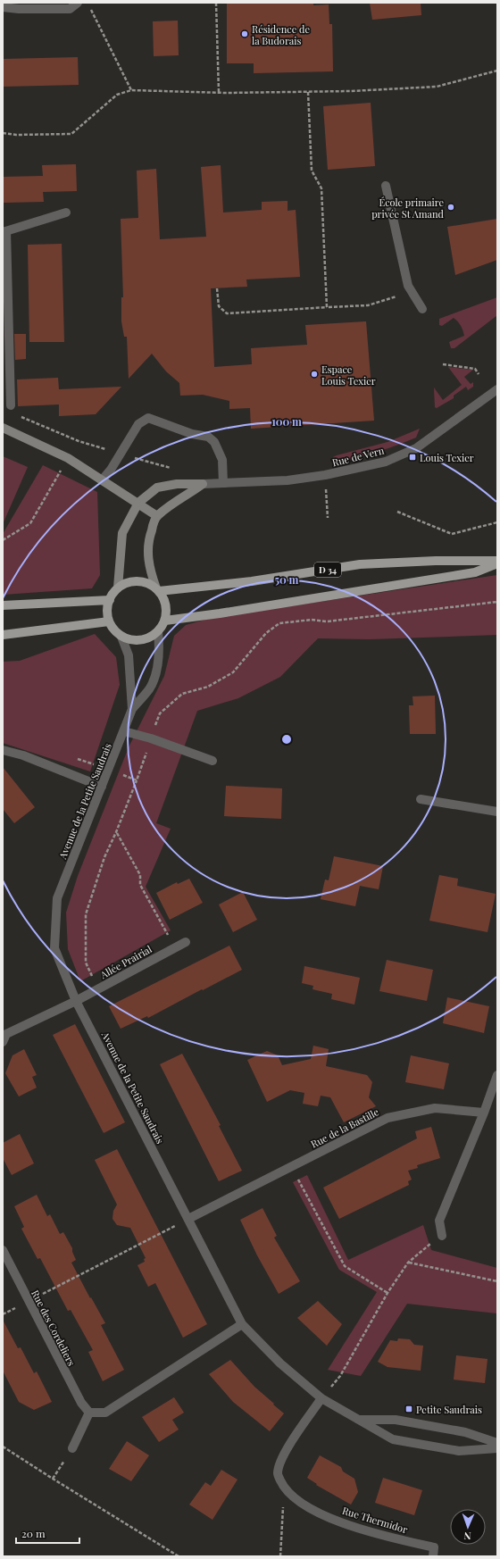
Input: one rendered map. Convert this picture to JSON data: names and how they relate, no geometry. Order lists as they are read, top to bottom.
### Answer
{
  "streets": {
    "main road": ["D 34"],
    "street": [
      "Rue de Vern",
      "Avenue de la Petite Saudrais",
      "Allée Prairial",
      "Rue de la Bastille",
      "Rue des Cordeliers",
      "Rue Thermidor"
    ]
  },
  "crossings": [
    ["Rue de Vern", "D 34"],
    ["Rue de Vern", "Avenue de la Petite Saudrais"],
    ["D 34", "Avenue de la Petite Saudrais"],
    ["Avenue de la Petite Saudrais", "Allée Prairial"],
    ["Avenue de la Petite Saudrais", "Rue de la Bastille"],
    ["Avenue de la Petite Saudrais", "Rue Thermidor"]
  ],
  "places": {
    "other": ["Résidence de la Budorais", "École primaire privée St Amand", "Espace Louis Texier"],
    "transit": ["Louis Texier", "Petite Saudrais"]
  },
  "scale_bar": "20 m",
  "north": "bottom",
  "rings": ["100 m", "50 m"]
}
